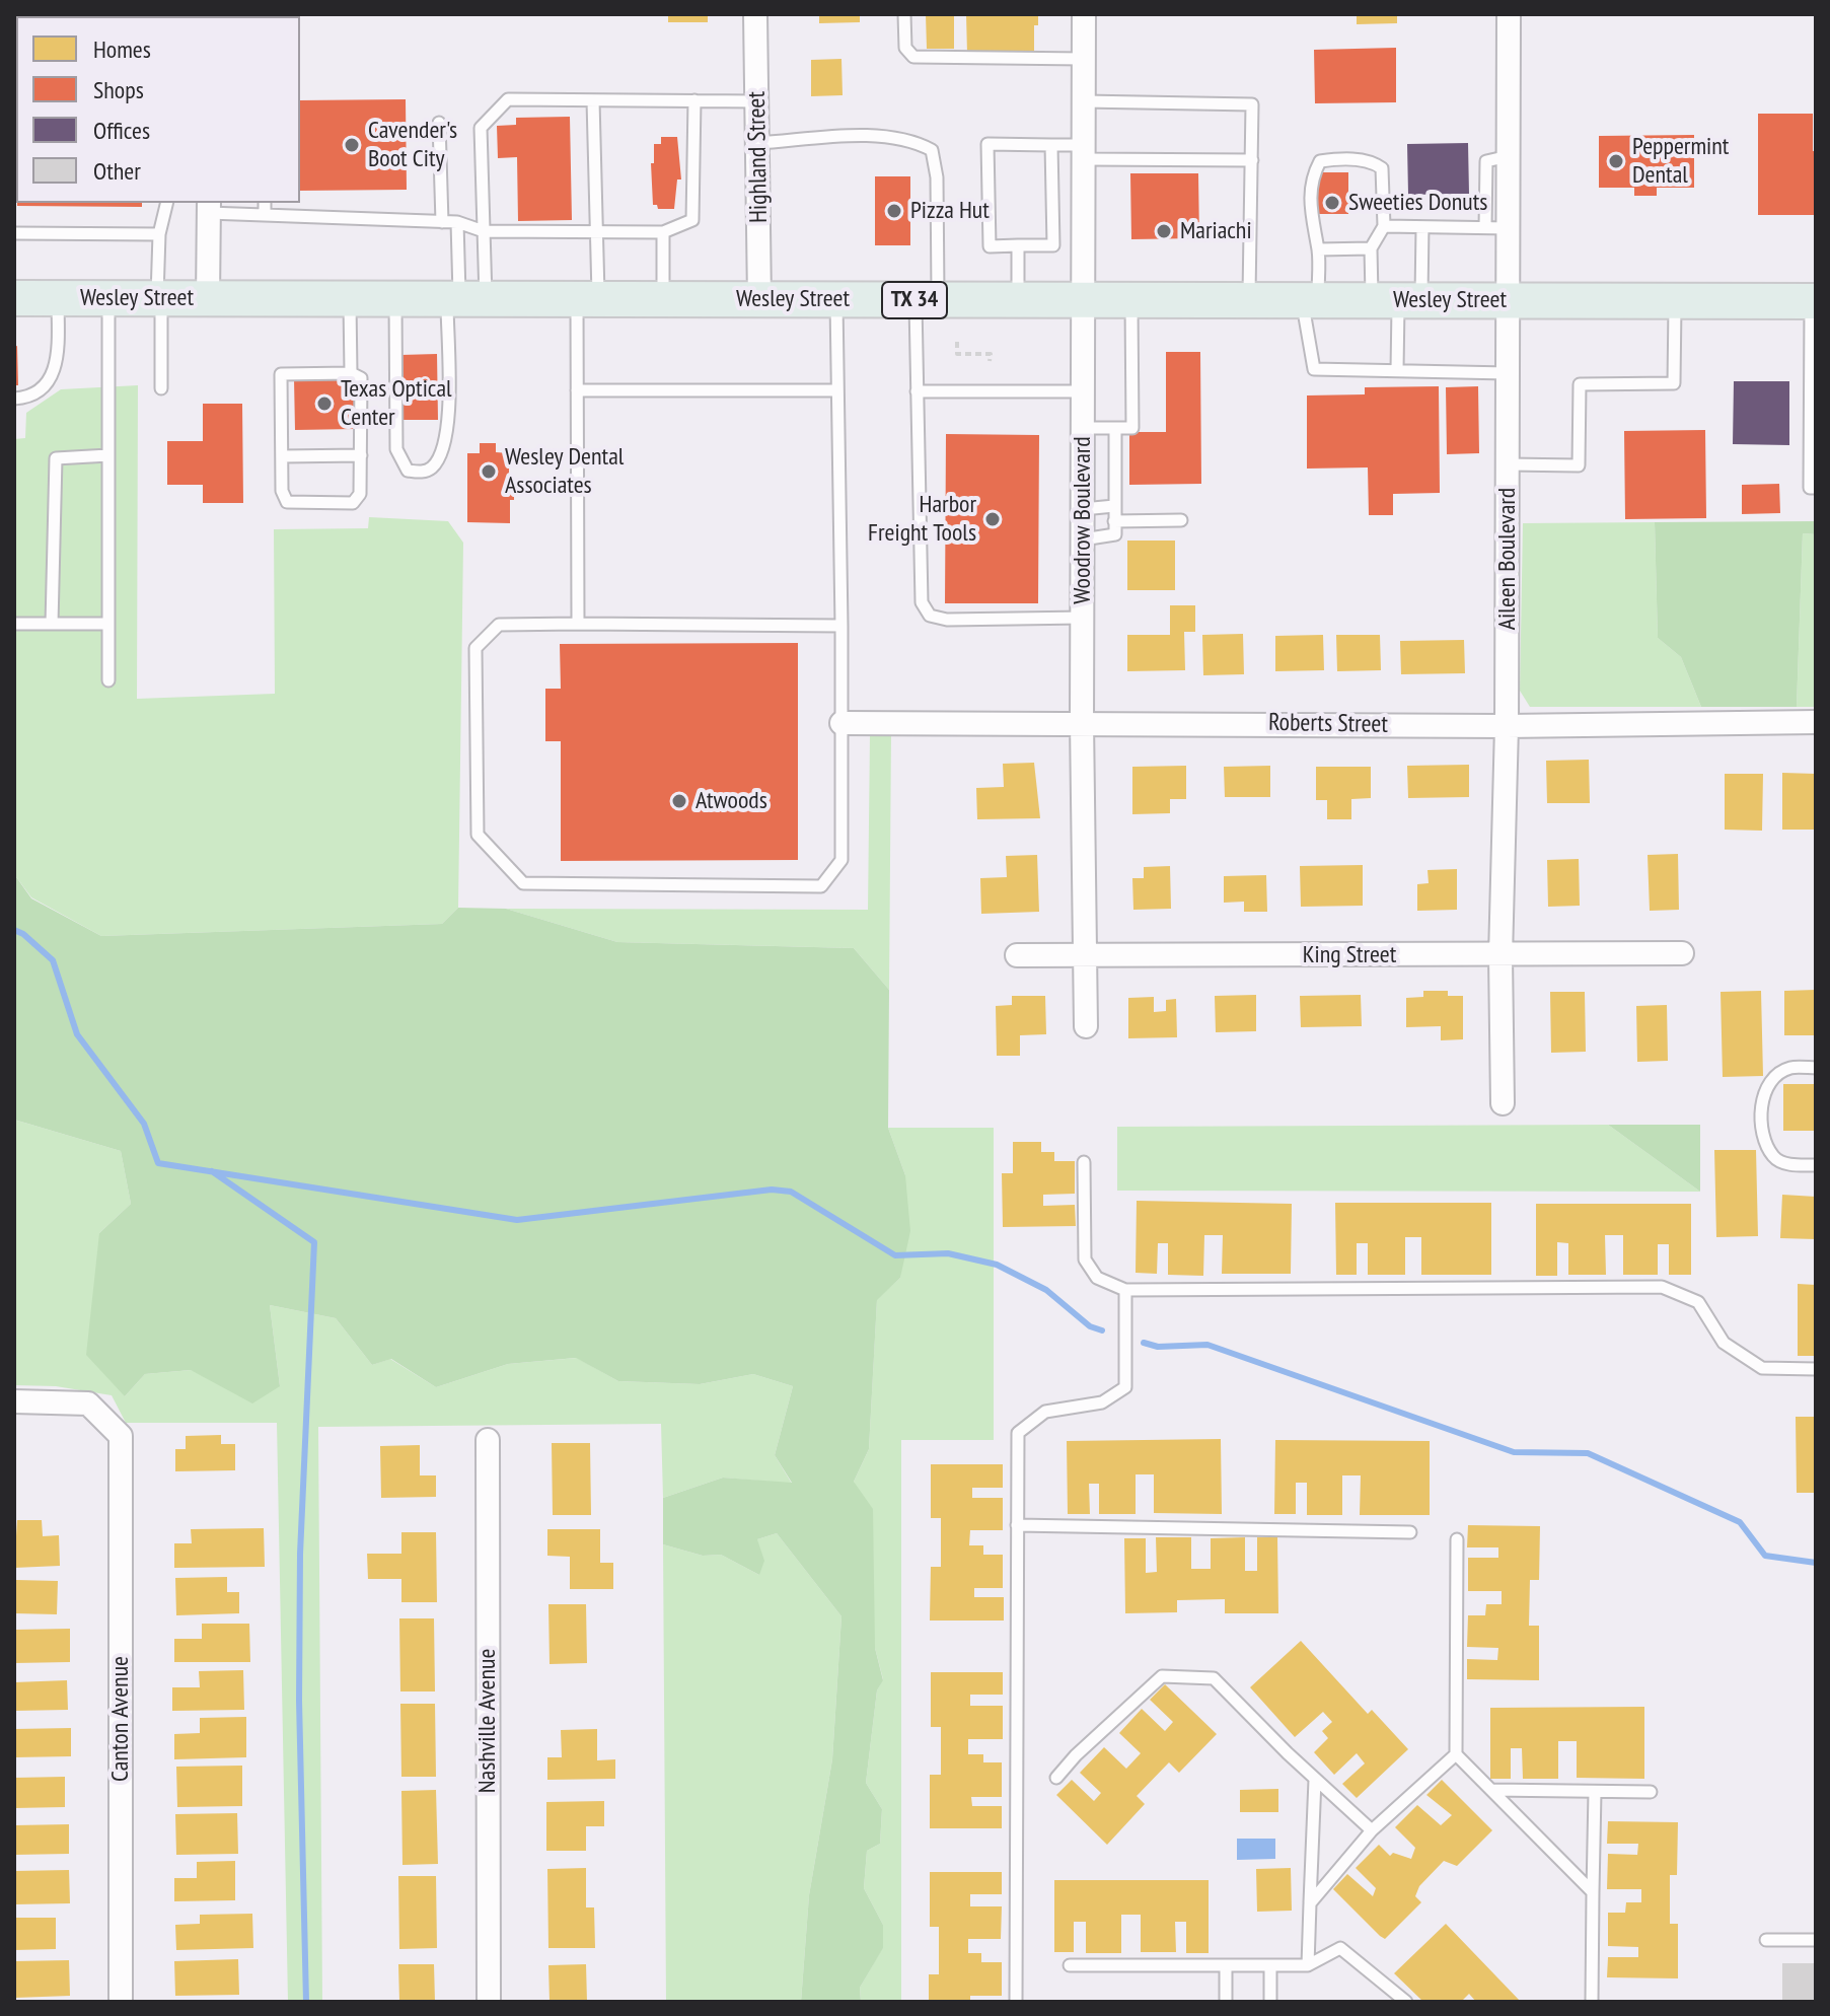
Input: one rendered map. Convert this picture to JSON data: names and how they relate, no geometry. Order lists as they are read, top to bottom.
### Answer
{
  "streets": {
    "main road": ["Wesley Street", "TX 34"],
    "street": [
      "Highland Street",
      "Woodrow Boulevard",
      "Aileen Boulevard",
      "Roberts Street",
      "King Street",
      "Canton Avenue",
      "Nashville Avenue"
    ]
  },
  "crossings": [
    ["Highland Street", "Wesley Street"],
    ["Wesley Street", "Woodrow Boulevard"],
    ["Wesley Street", "Aileen Boulevard"],
    ["Woodrow Boulevard", "Roberts Street"],
    ["Woodrow Boulevard", "King Street"],
    ["Aileen Boulevard", "Roberts Street"],
    ["Aileen Boulevard", "King Street"]
  ],
  "places": [
    "Cavender's Boot City",
    "Peppermint Dental",
    "Sweeties Donuts",
    "Pizza Hut",
    "Mariachi",
    "Texas Optical Center",
    "Wesley Dental Associates",
    "Harbor Freight Tools",
    "Atwoods"
  ],
  "legend": [
    "Homes",
    "Shops",
    "Offices",
    "Other"
  ]
}
